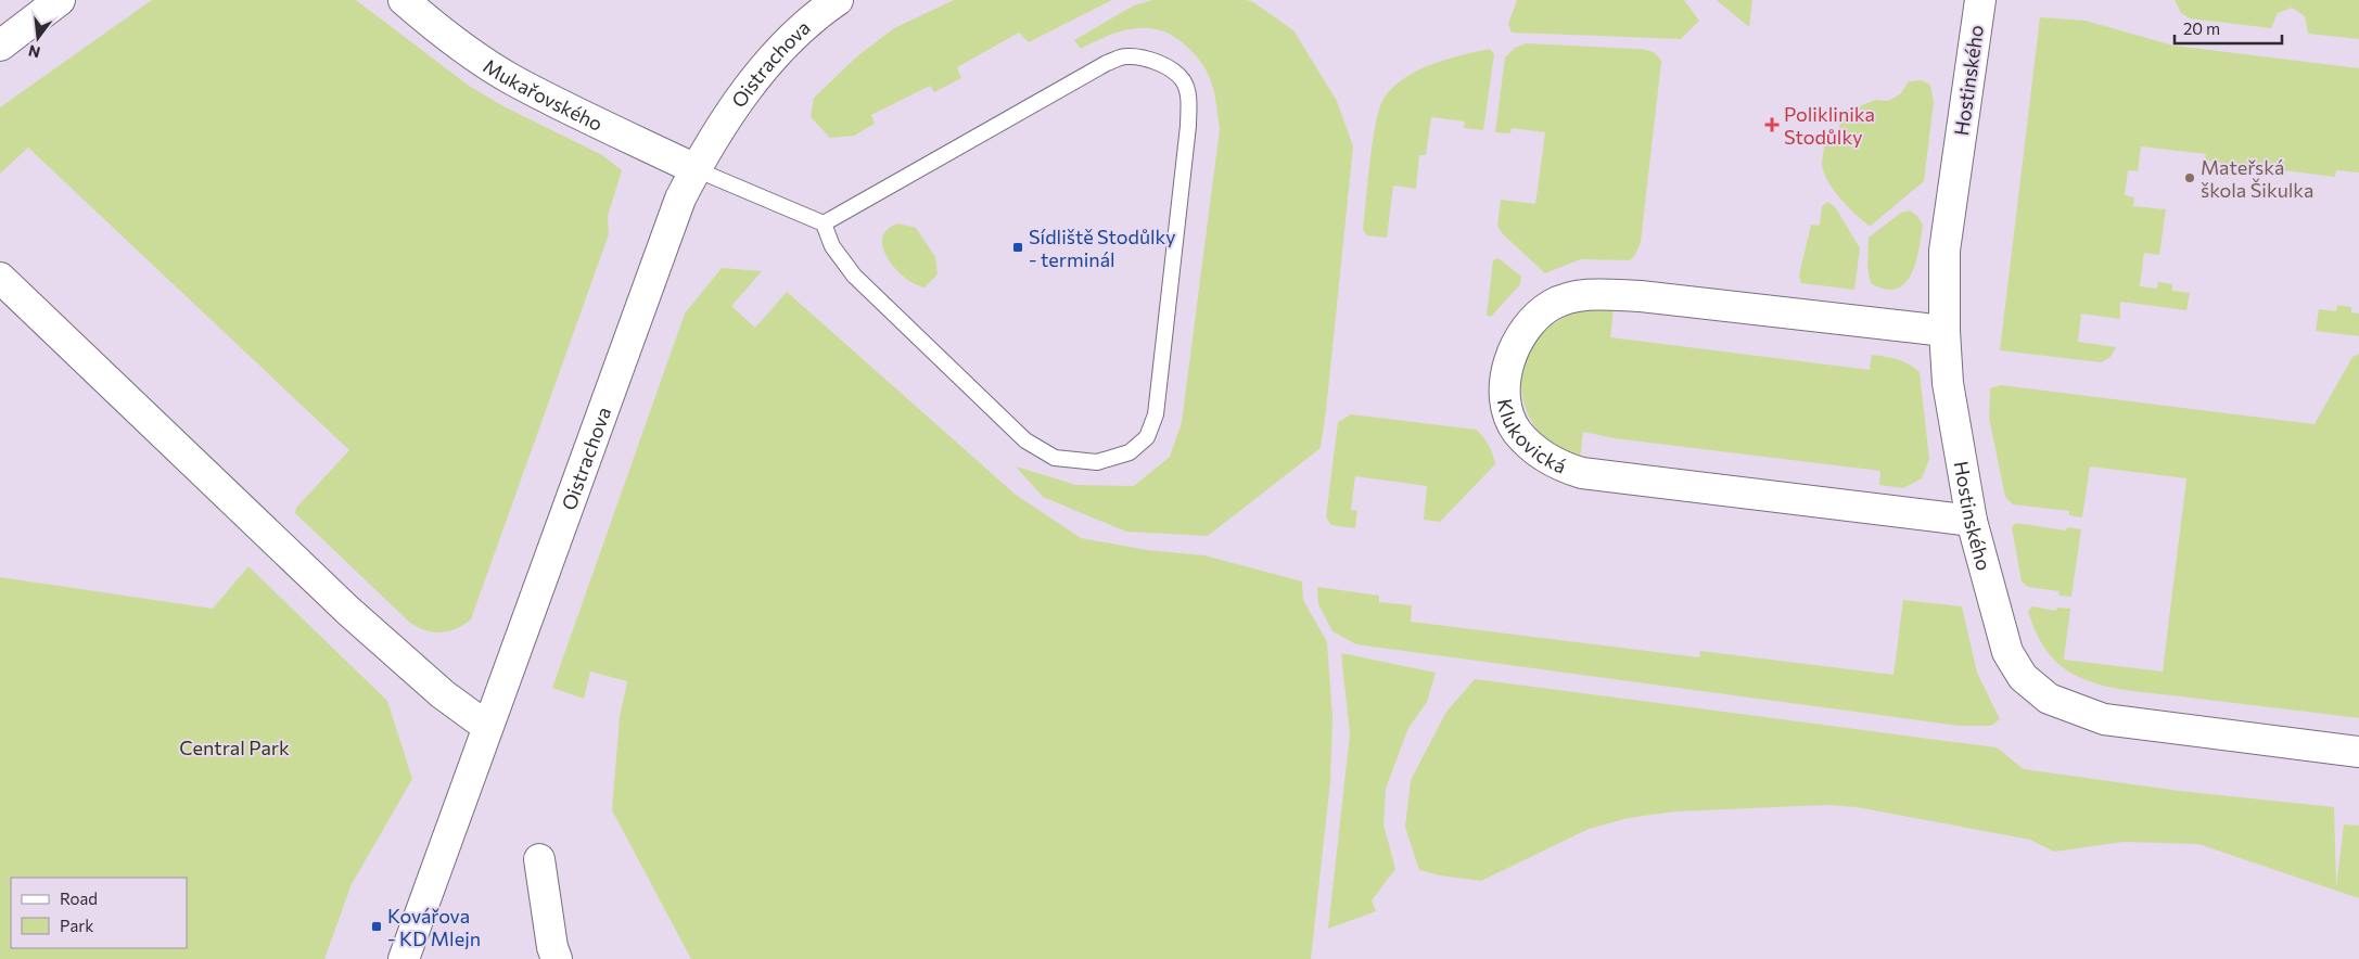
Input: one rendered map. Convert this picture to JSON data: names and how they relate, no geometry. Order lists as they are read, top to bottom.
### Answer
{
  "streets": {
    "street": [
      "Oistrachova",
      "Hostinského",
      "Mukařovského",
      "Klukovická"
    ]
  },
  "crossings": [
    ["Oistrachova", "Mukařovského"],
    ["Hostinského", "Klukovická"]
  ],
  "parks": ["Central Park"],
  "places": {
    "health": ["Poliklinika Stodůlky"],
    "other": ["Mateřská škola Šikulka"],
    "transit": ["Sídliště Stodůlky - terminál", "Kovářova - KD Mlejn"]
  },
  "legend": ["Road", "Park"],
  "scale_bar": "20 m",
  "north": "bottom"
}
